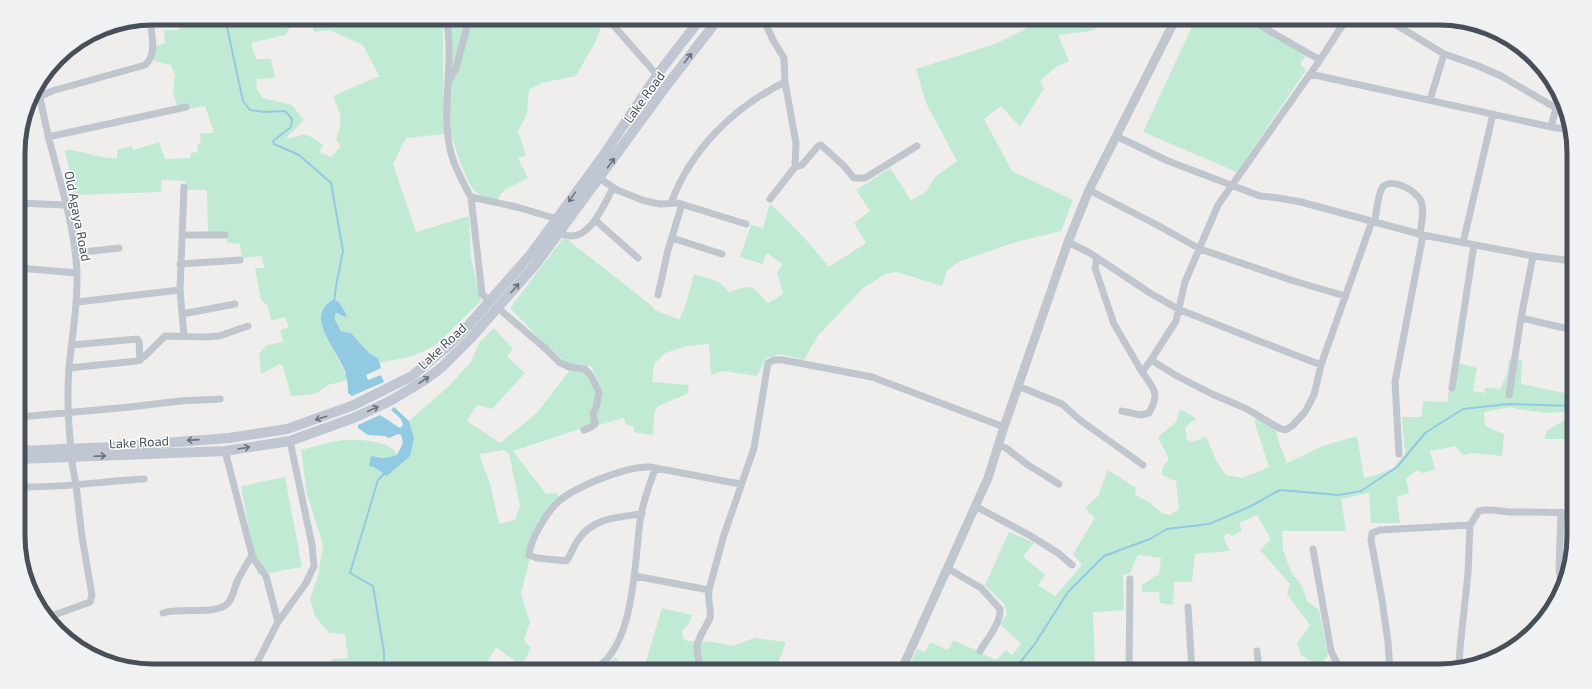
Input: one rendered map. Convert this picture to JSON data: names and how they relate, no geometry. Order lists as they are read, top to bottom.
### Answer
{
  "streets": {
    "main road": ["Lake Road"],
    "street": ["Old Agaya Road"]
  },
  "crossings": [
    ["Lake Road", "Old Agaya Road"]
  ]
}
